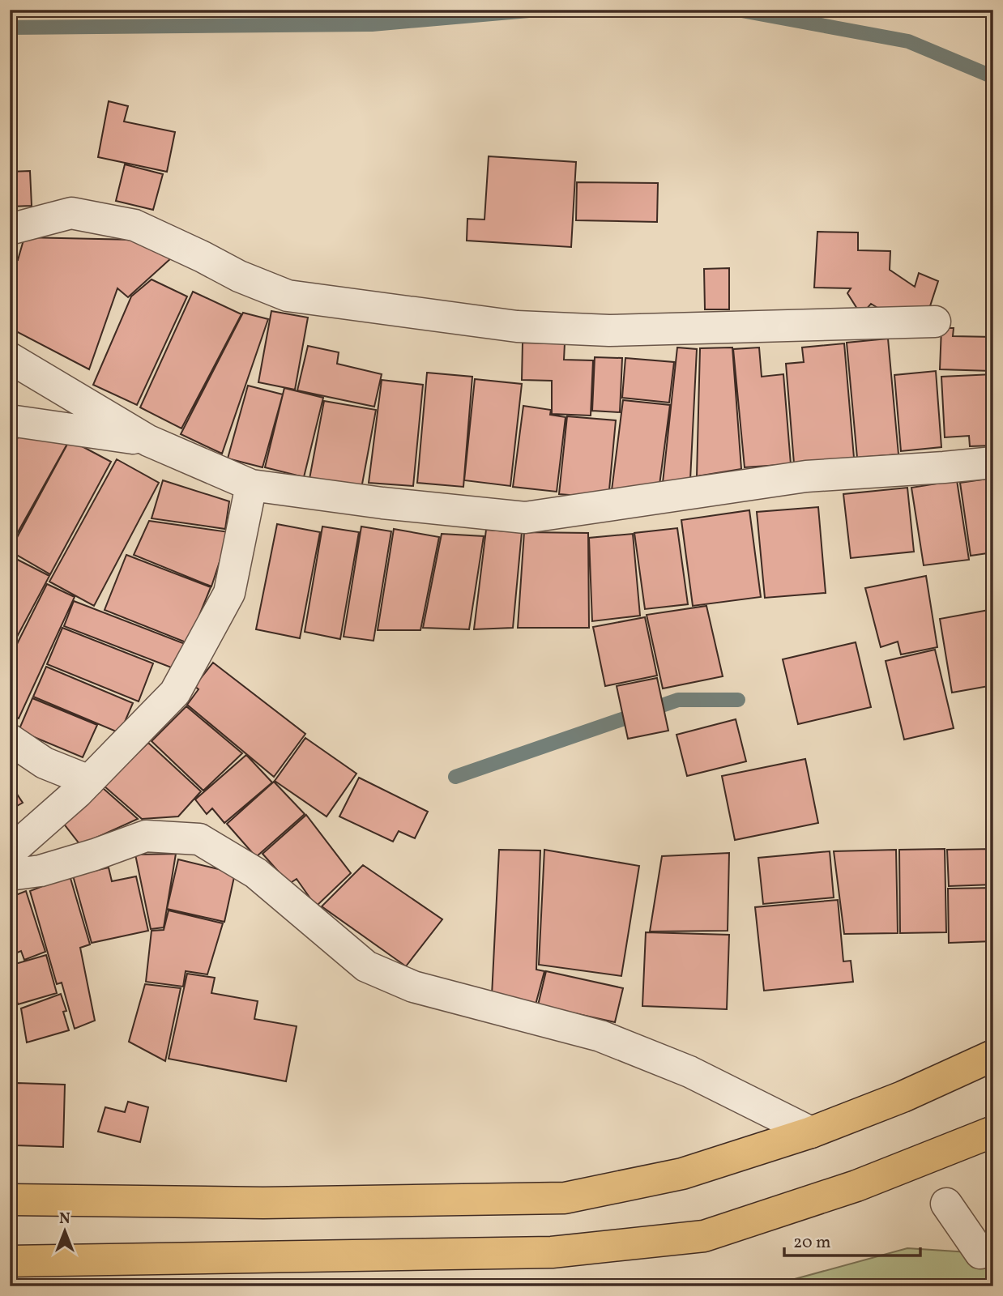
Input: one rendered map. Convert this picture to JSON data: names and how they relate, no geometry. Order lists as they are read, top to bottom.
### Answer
{
  "scale_bar": "20 m",
  "north": "top"
}
